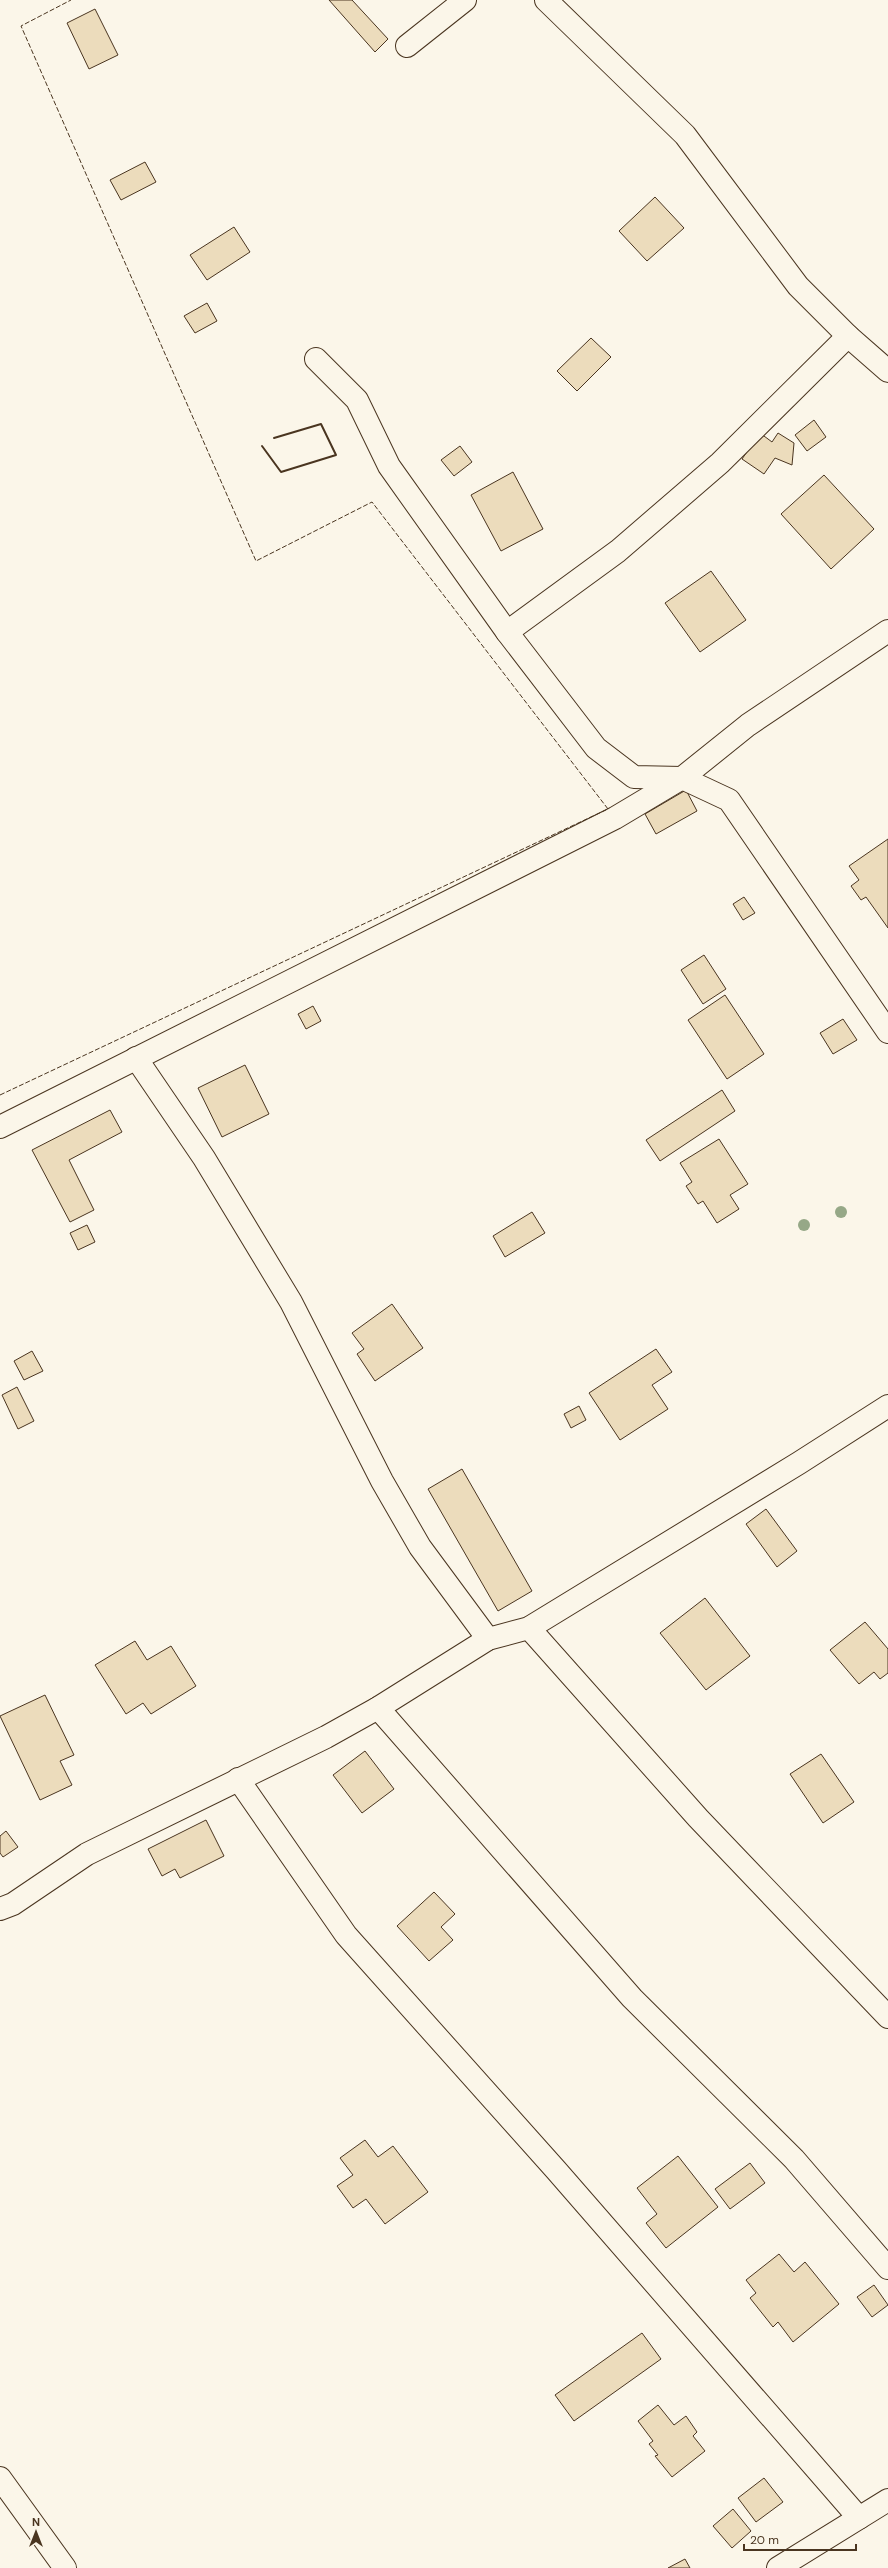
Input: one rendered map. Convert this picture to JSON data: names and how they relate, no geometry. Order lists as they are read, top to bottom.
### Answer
{
  "scale_bar": "20 m",
  "north": "top"
}
